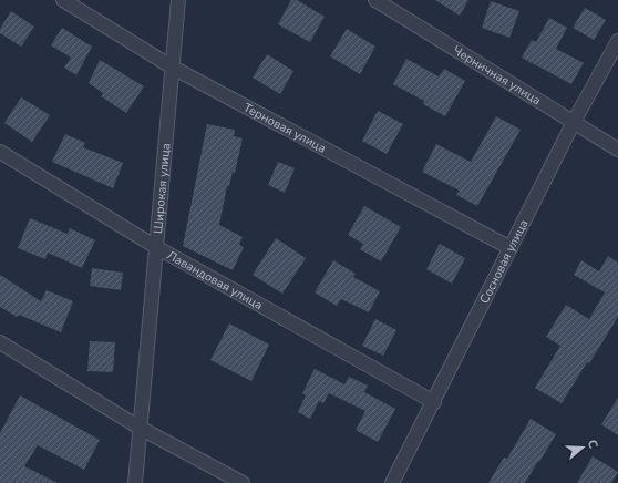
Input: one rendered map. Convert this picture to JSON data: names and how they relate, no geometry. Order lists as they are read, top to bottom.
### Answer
{
  "streets": {
    "street": [
      "Черничная улица",
      "Терновая улица",
      "Широкая улица",
      "Сосновая улица",
      "Лавандовая улица"
    ]
  },
  "crossings": [
    ["Черничная улица", "Сосновая улица"],
    ["Терновая улица", "Широкая улица"],
    ["Терновая улица", "Сосновая улица"],
    ["Широкая улица", "Лавандовая улица"],
    ["Сосновая улица", "Лавандовая улица"]
  ],
  "north": "right"
}
